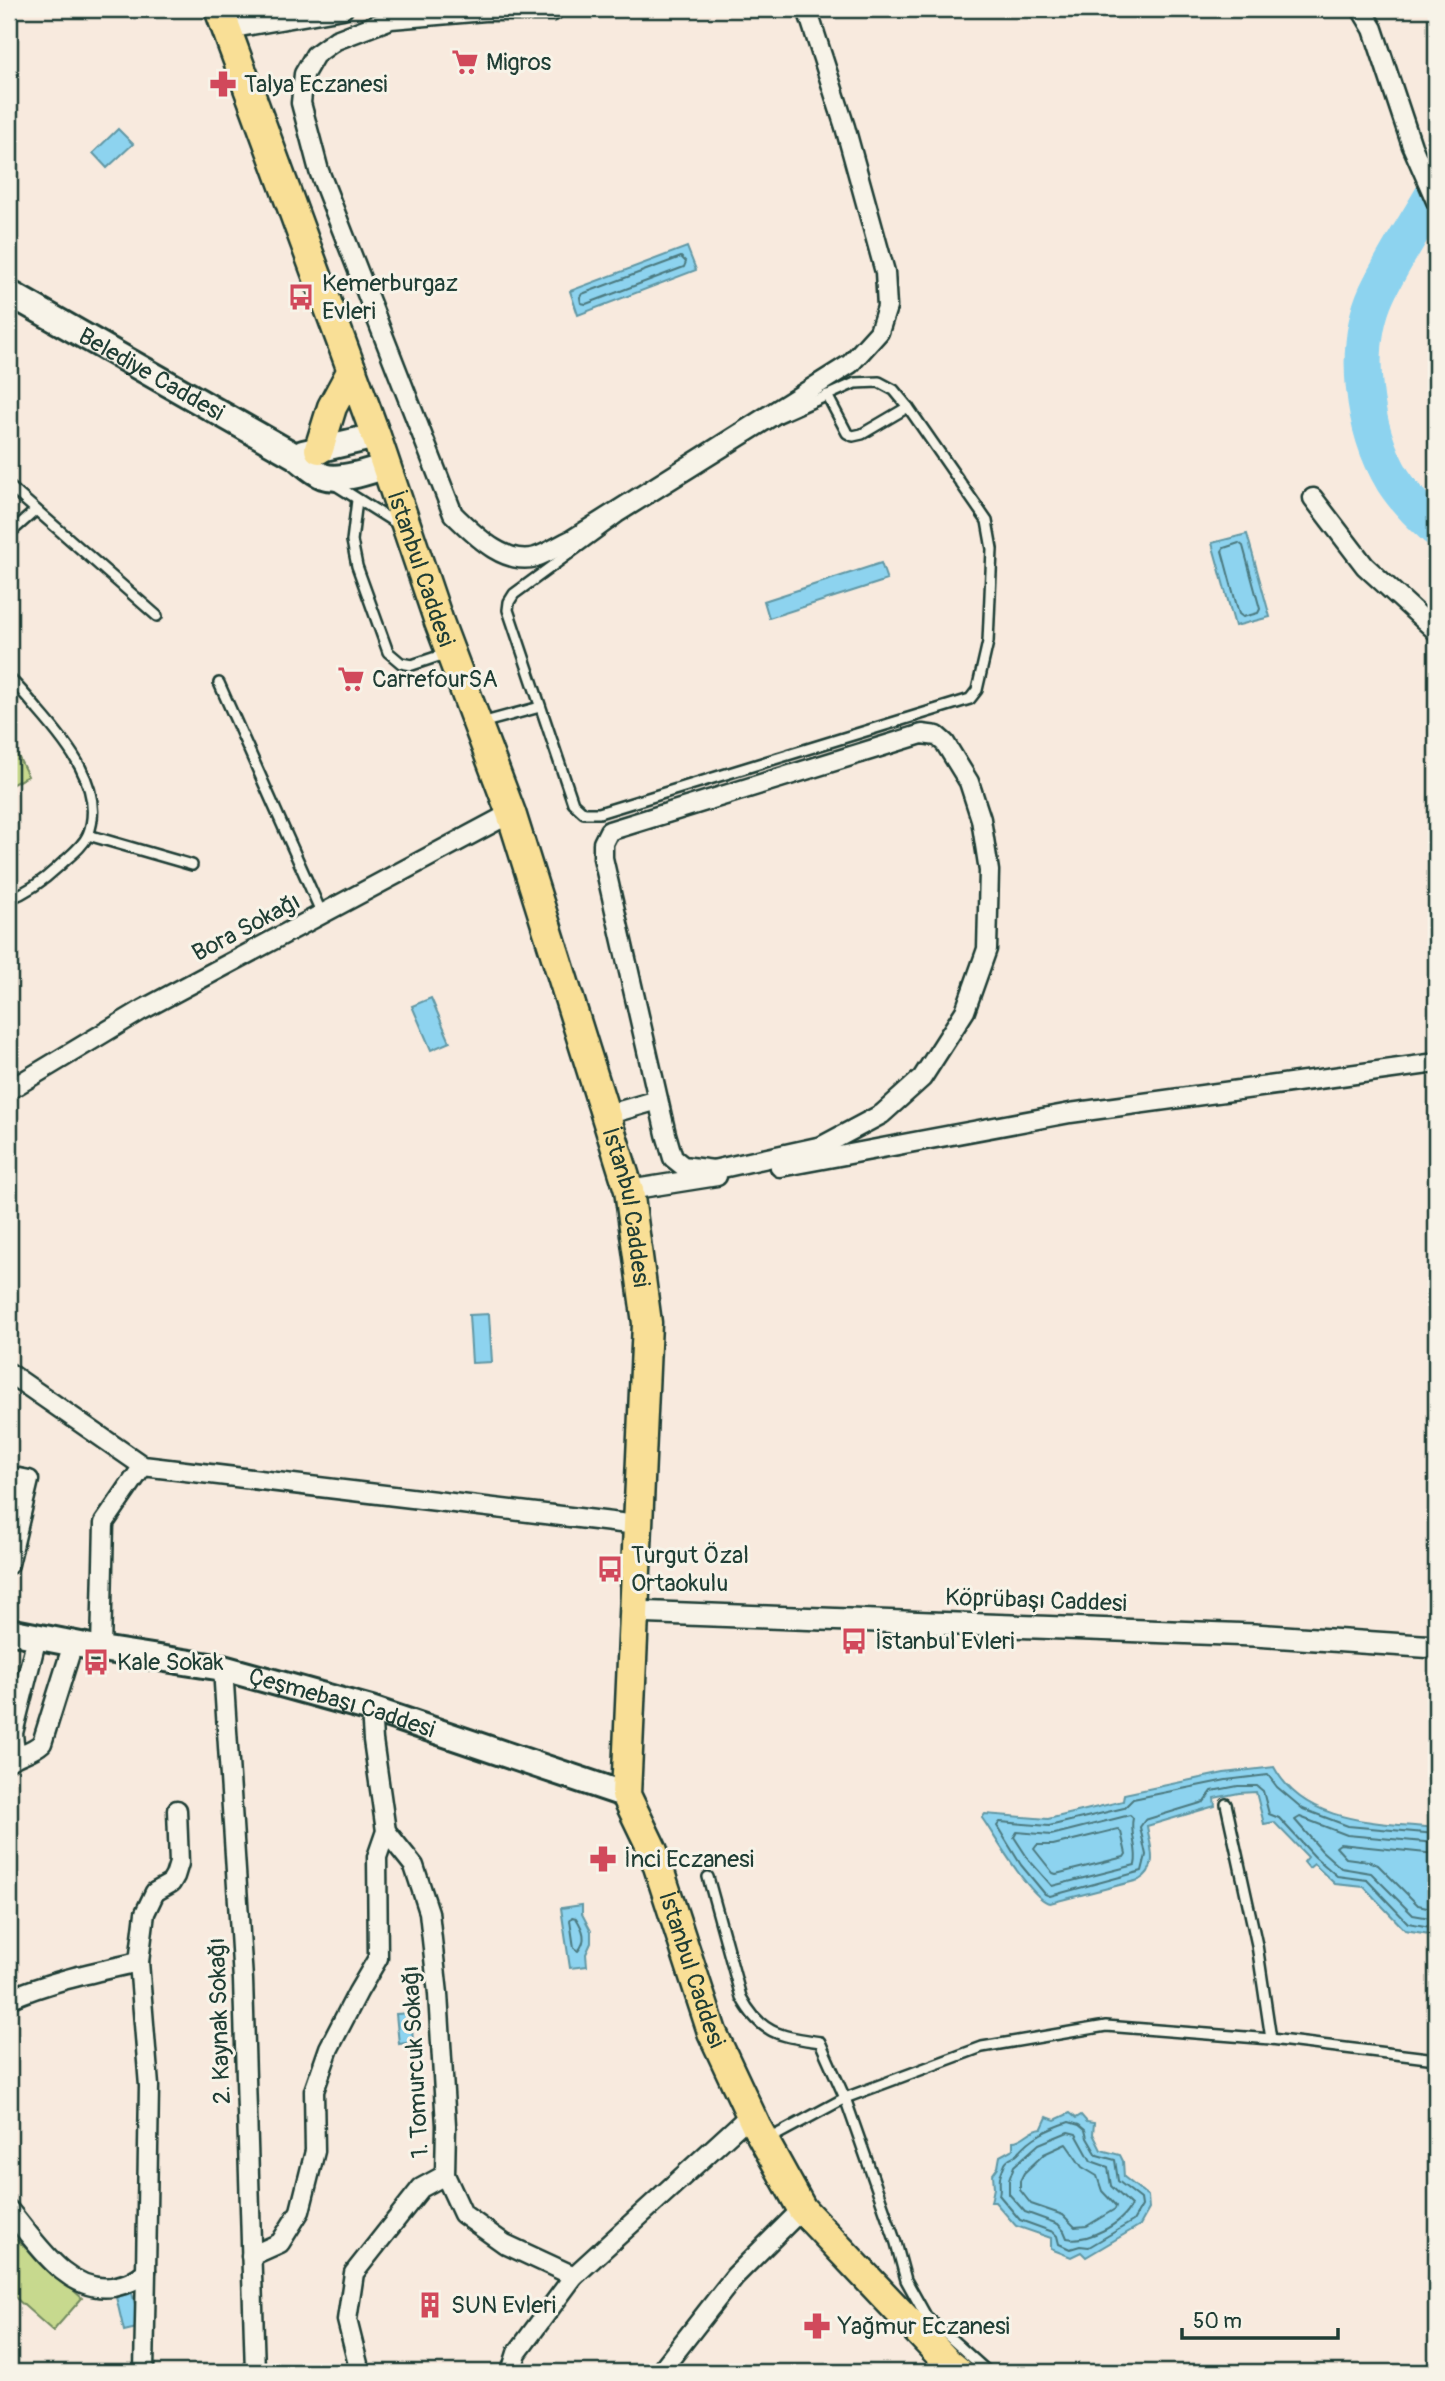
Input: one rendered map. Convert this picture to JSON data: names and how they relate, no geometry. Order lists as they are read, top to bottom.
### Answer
{
  "streets": {
    "main road": ["Belediye Caddesi", "İstanbul Caddesi", "Çeşmebaşı Caddesi"],
    "street": [
      "Bora Sokağı",
      "Köprübaşı Caddesi",
      "2. Kaynak Sokağı",
      "1. Tomurcuk Sokağı"
    ]
  },
  "crossings": [
    ["İstanbul Caddesi", "Bora Sokağı"],
    ["İstanbul Caddesi", "Köprübaşı Caddesi"],
    ["İstanbul Caddesi", "Çeşmebaşı Caddesi"],
    ["Çeşmebaşı Caddesi", "2. Kaynak Sokağı"]
  ],
  "places": {
    "supermarket": ["Migros", "CarrefourSA"],
    "pharmacy": ["Talya Eczanesi", "İnci Eczanesi", "Yağmur Eczanesi"],
    "bus stop": [
      "Kemerburgaz Evleri",
      "Turgut Özal Ortaokulu",
      "İstanbul Evleri",
      "Kale Sokak"
    ],
    "building": ["SUN Evleri"]
  },
  "scale_bar": "50 m"
}
